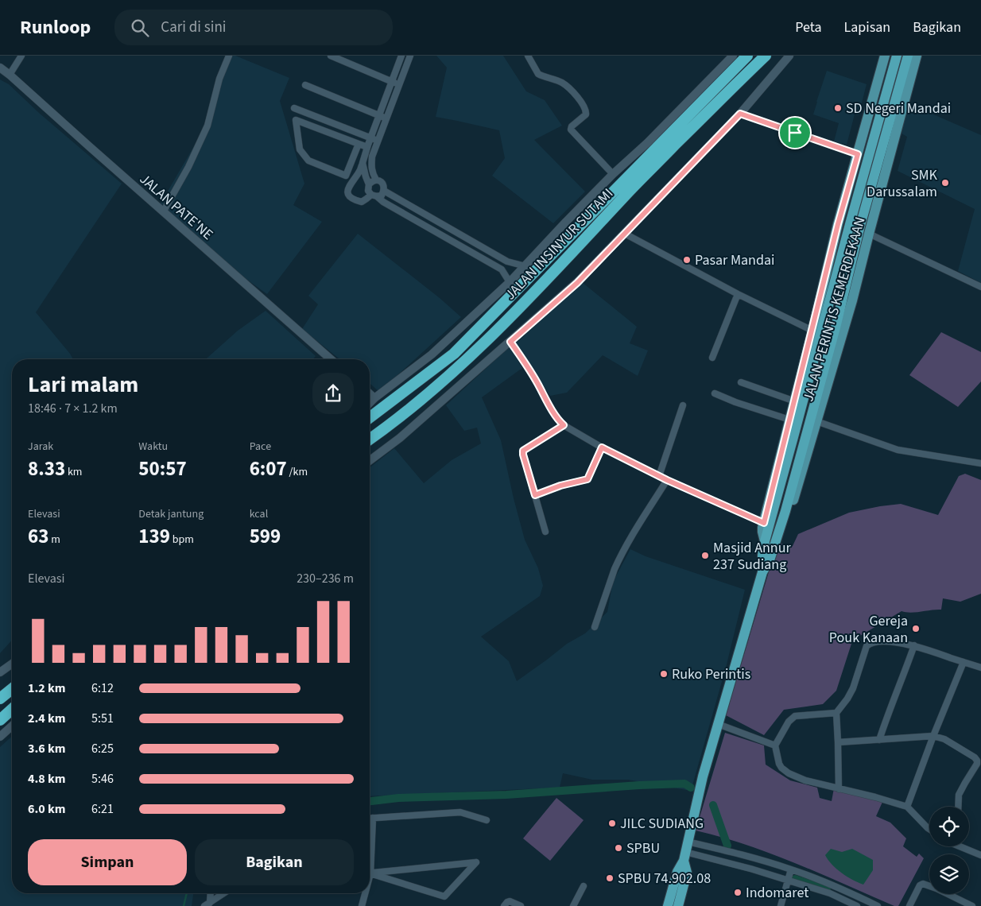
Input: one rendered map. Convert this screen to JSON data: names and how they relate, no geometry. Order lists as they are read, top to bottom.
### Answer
{
  "streets": {
    "highway": ["JALAN INSINYUR SUTAMI", "JALAN PERINTIS KEMERDEKAAN"],
    "street": ["JALAN PATE'NE"]
  },
  "places": [
    "SD Negeri Mandai",
    "SMK Darussalam",
    "Pasar Mandai",
    "Masjid Annur 237 Sudiang",
    "Gereja Pouk Kanaan",
    "Ruko Perintis",
    "JILC SUDIANG",
    "SPBU",
    "SPBU 74.902.08",
    "Indomaret"
  ],
  "page": {
    "header": "Runloop",
    "search": "Cari di sini",
    "nav": ["Peta", "Lapisan", "Bagikan"],
    "heading": ["Lari malam", "18:46 · 7 × 1.2 km"],
    "stats": [
      ["Jarak", "8.33 km"],
      ["Waktu", "50:57"],
      ["Pace", "6:07 /km"],
      ["Elevasi", "63 m"],
      ["Detak jantung", "139 bpm"],
      ["kcal", "599"]
    ],
    "chart": ["Elevasi", "230–236 m"],
    "list": [
      {
        "name": "1.2 km",
        "note": "6:12"
      },
      {
        "name": "2.4 km",
        "note": "5:51"
      },
      {
        "name": "3.6 km",
        "note": "6:25"
      },
      {
        "name": "4.8 km",
        "note": "5:46"
      },
      {
        "name": "6.0 km",
        "note": "6:21"
      }
    ],
    "buttons": ["Simpan", "Bagikan"]
  }
}
